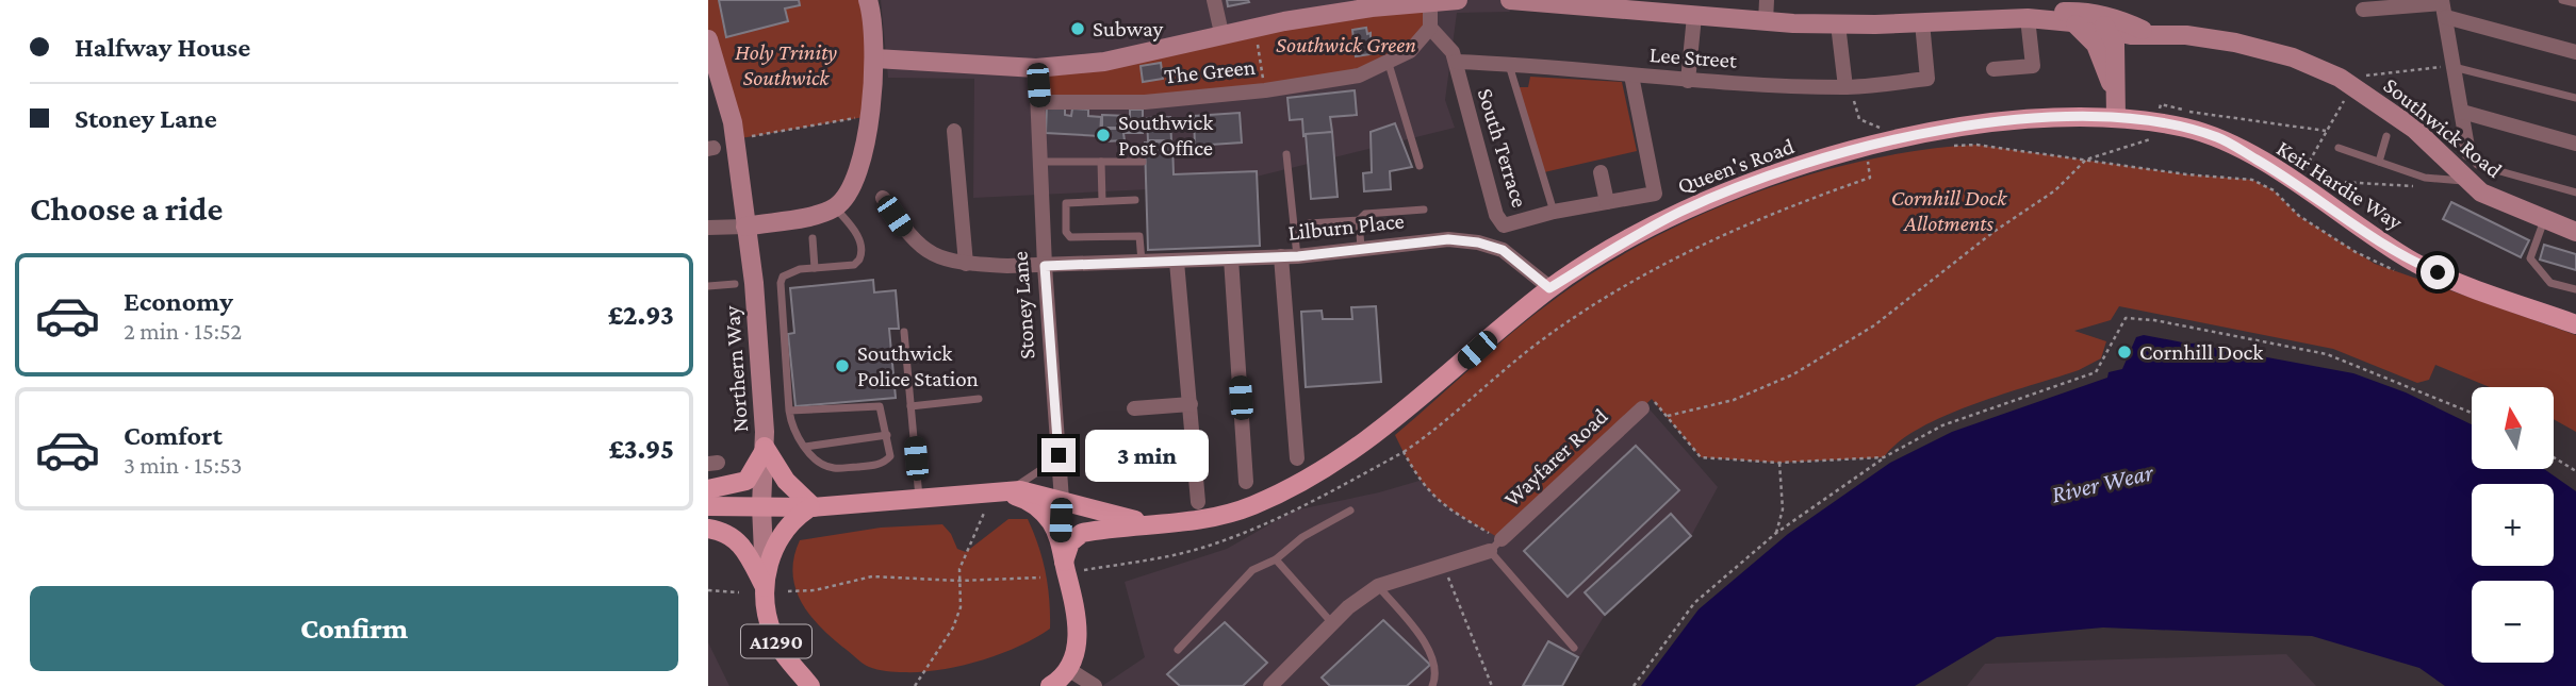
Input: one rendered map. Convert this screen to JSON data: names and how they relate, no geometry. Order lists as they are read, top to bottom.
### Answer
{
  "streets": {
    "main road": [
      "Queen's Road",
      "Keir Hardie Way",
      "Northern Way",
      "A1290"
    ],
    "street": [
      "Lee Street",
      "The Green",
      "Southwick Road",
      "South Terrace",
      "Lilburn Place",
      "Stoney Lane",
      "Wayfarer Road"
    ]
  },
  "crossings": [
    ["Lee Street", "South Terrace"],
    ["The Green", "South Terrace"],
    ["The Green", "Stoney Lane"],
    ["Queen's Road", "Keir Hardie Way"],
    ["Queen's Road", "Lilburn Place"],
    ["Lilburn Place", "Stoney Lane"],
    ["Northern Way", "A1290"]
  ],
  "water": ["River Wear"],
  "parks": ["Southwick Green", "Holy Trinity Southwick", "Cornhill Dock Allotments"],
  "places": [
    "Subway",
    "Southwick Post Office",
    "Cornhill Dock",
    "Southwick Police Station"
  ],
  "north": "top",
  "page": {
    "banner": ["Halfway House", "Stoney Lane"],
    "heading": "Choose a ride",
    "list": [
      {
        "name": "Economy",
        "note": "2 min · 15:52",
        "value": "£2.93"
      },
      {
        "name": "Comfort",
        "note": "3 min · 15:53",
        "value": "£3.95"
      }
    ],
    "map_buttons": ["+", "−"],
    "bubble": "3 min",
    "buttons": "Confirm"
  }
}
